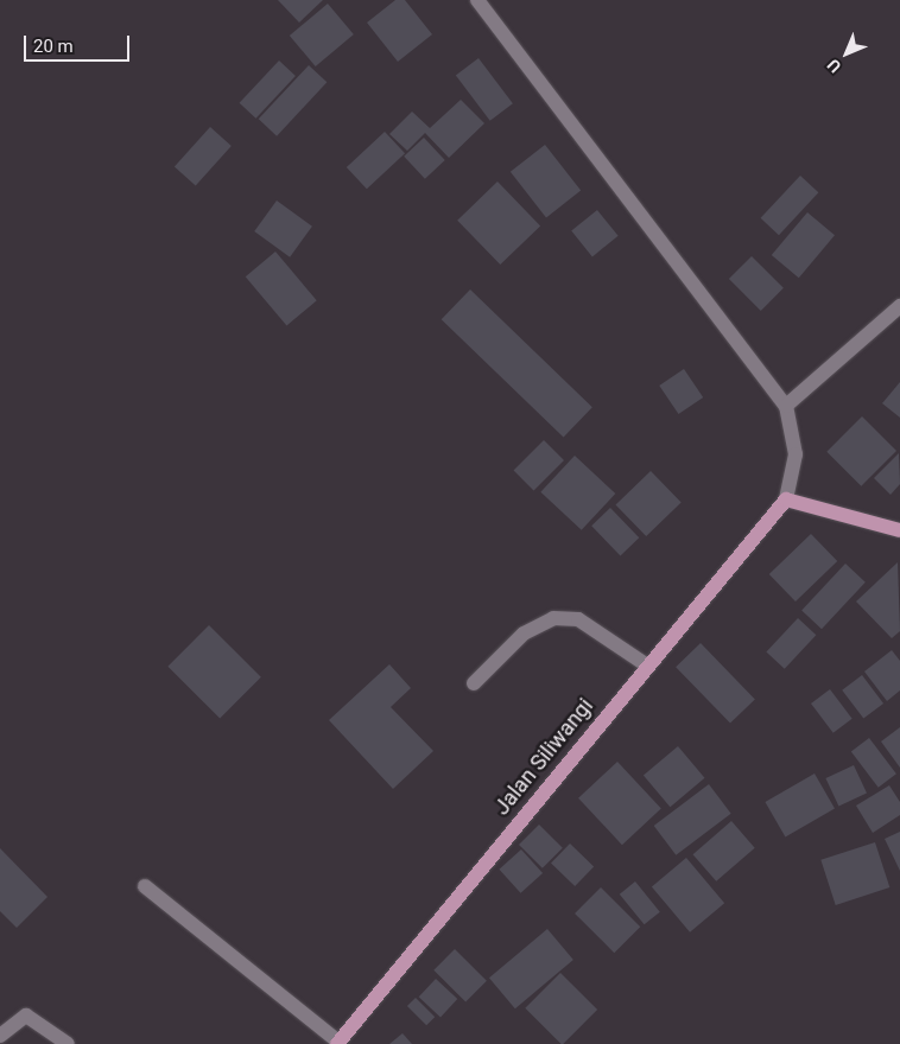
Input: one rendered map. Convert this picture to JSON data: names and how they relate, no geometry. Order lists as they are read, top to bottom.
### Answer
{
  "streets": {
    "main road": ["Jalan Siliwangi"]
  },
  "scale_bar": "20 m",
  "north": "bottom left"
}
